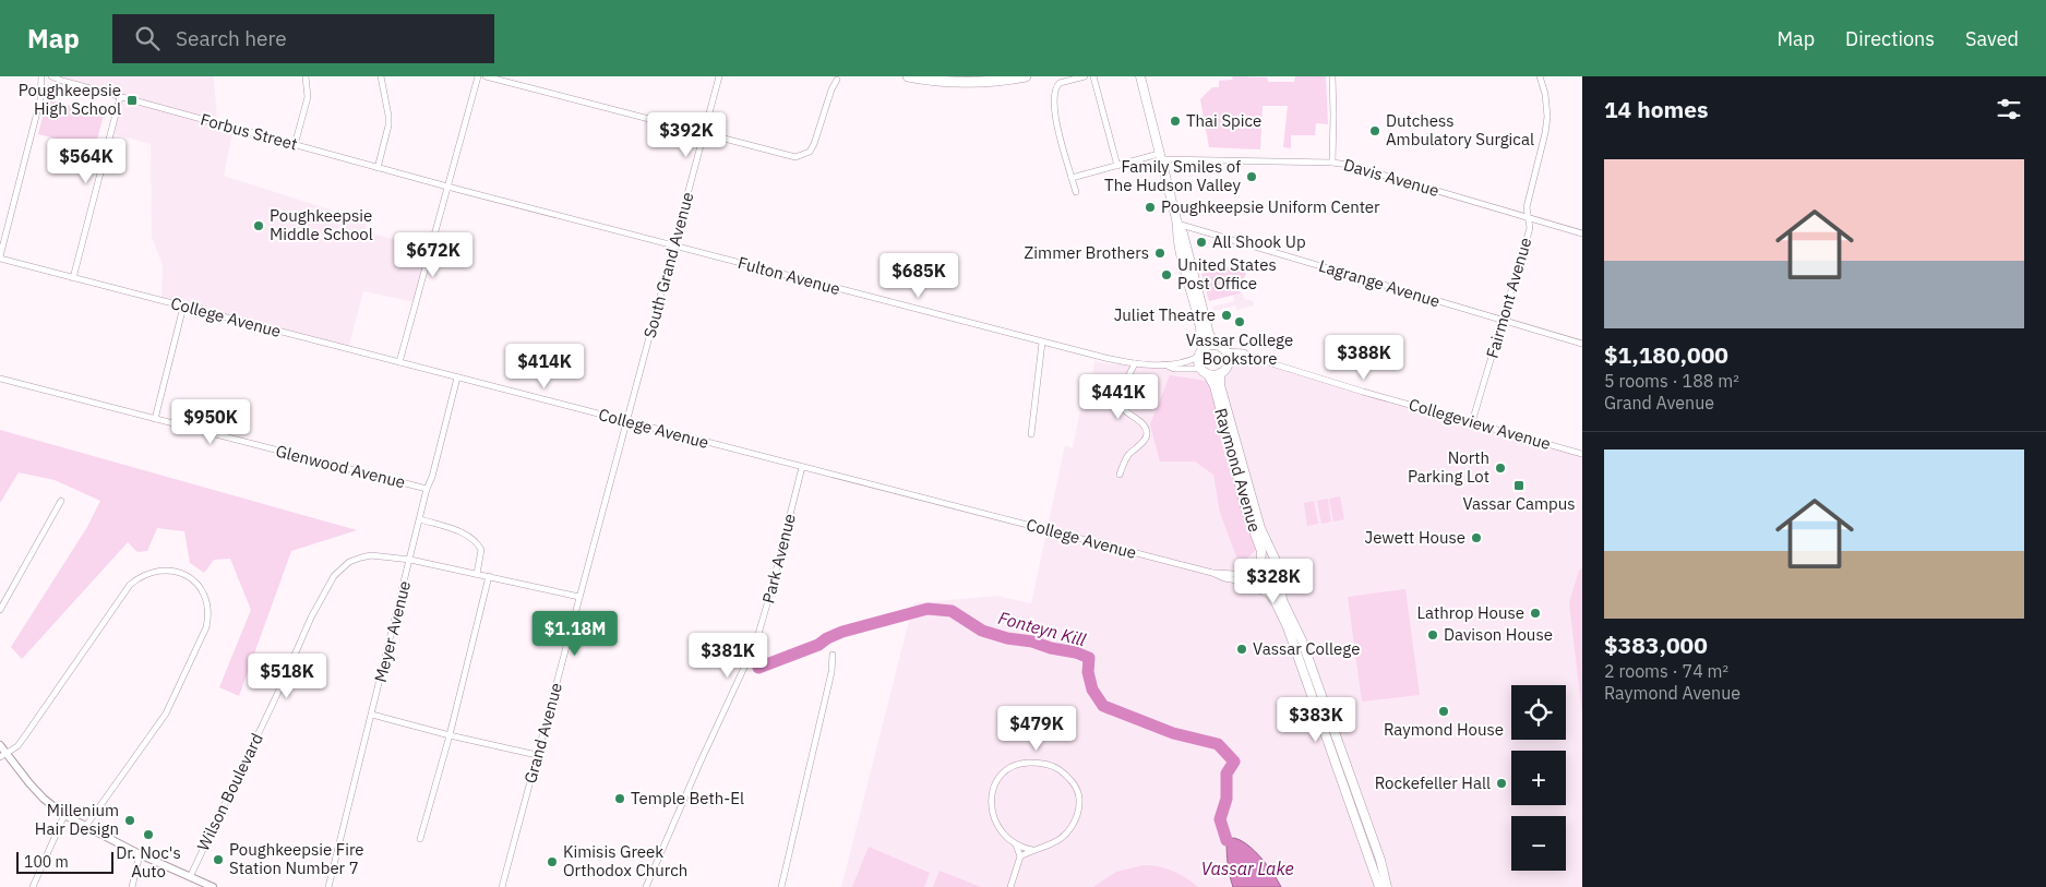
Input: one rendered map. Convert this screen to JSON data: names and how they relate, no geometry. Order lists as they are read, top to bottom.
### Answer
{
  "streets": {
    "main road": ["Raymond Avenue"],
    "street": [
      "Forbus Street",
      "Davis Avenue",
      "South Grand Avenue",
      "Fulton Avenue",
      "Lagrange Avenue",
      "Fairmont Avenue",
      "College Avenue",
      "Collegeview Avenue",
      "Glenwood Avenue",
      "Park Avenue",
      "Meyer Avenue",
      "Grand Avenue",
      "Wilson Boulevard"
    ]
  },
  "crossings": [
    ["Forbus Street", "Fulton Avenue"],
    ["Davis Avenue", "Fairmont Avenue"],
    ["South Grand Avenue", "Fulton Avenue"],
    ["South Grand Avenue", "College Avenue"],
    ["South Grand Avenue", "Grand Avenue"],
    ["Fulton Avenue", "Collegeview Avenue"],
    ["Fulton Avenue", "Raymond Avenue"],
    ["Lagrange Avenue", "Fairmont Avenue"],
    ["Fairmont Avenue", "Collegeview Avenue"],
    ["College Avenue", "Raymond Avenue"],
    ["College Avenue", "Park Avenue"],
    ["College Avenue", "Meyer Avenue"],
    ["College Avenue", "Grand Avenue"],
    ["Collegeview Avenue", "Raymond Avenue"],
    ["Glenwood Avenue", "Meyer Avenue"],
    ["Meyer Avenue", "Wilson Boulevard"],
    ["Grand Avenue", "Wilson Boulevard"]
  ],
  "water": ["Fonteyn Kill", "Vassar Lake"],
  "places": {
    "transit": ["Poughkeepsie High School", "Vassar Campus"],
    "other": [
      "Thai Spice",
      "Dutchess Ambulatory Surgical",
      "Family Smiles of The Hudson Valley",
      "Poughkeepsie Uniform Center",
      "Poughkeepsie Middle School",
      "All Shook Up",
      "Zimmer Brothers",
      "United States Post Office",
      "Juliet Theatre",
      "Vassar College Bookstore",
      "North Parking Lot",
      "Jewett House",
      "Lathrop House",
      "Davison House",
      "Vassar College",
      "Raymond House",
      "Rockefeller Hall",
      "Temple Beth-El",
      "Millenium Hair Design",
      "Dr. Noc's Auto",
      "Poughkeepsie Fire Station Number 7",
      "Kimisis Greek Orthodox Church"
    ]
  },
  "scale_bar": "100 m",
  "page": {
    "header": "Map",
    "search": "Search here",
    "nav": ["Map", "Directions", "Saved"],
    "heading": "14 homes",
    "price": [
      "$392K",
      "$564K",
      "$672K",
      "$685K",
      "$388K",
      "$414K",
      "$441K",
      "$950K",
      "$328K",
      "$1.18M",
      "$381K",
      "$518K",
      "$383K",
      "$479K"
    ],
    "list": [
      {
        "name": "$1,180,000",
        "note": "5 rooms · 188 m² · Grand Avenue"
      },
      {
        "name": "$383,000",
        "note": "2 rooms · 74 m² · Raymond Avenue"
      }
    ],
    "map_buttons": ["+", "−"],
    "scale": "100 m"
  }
}
